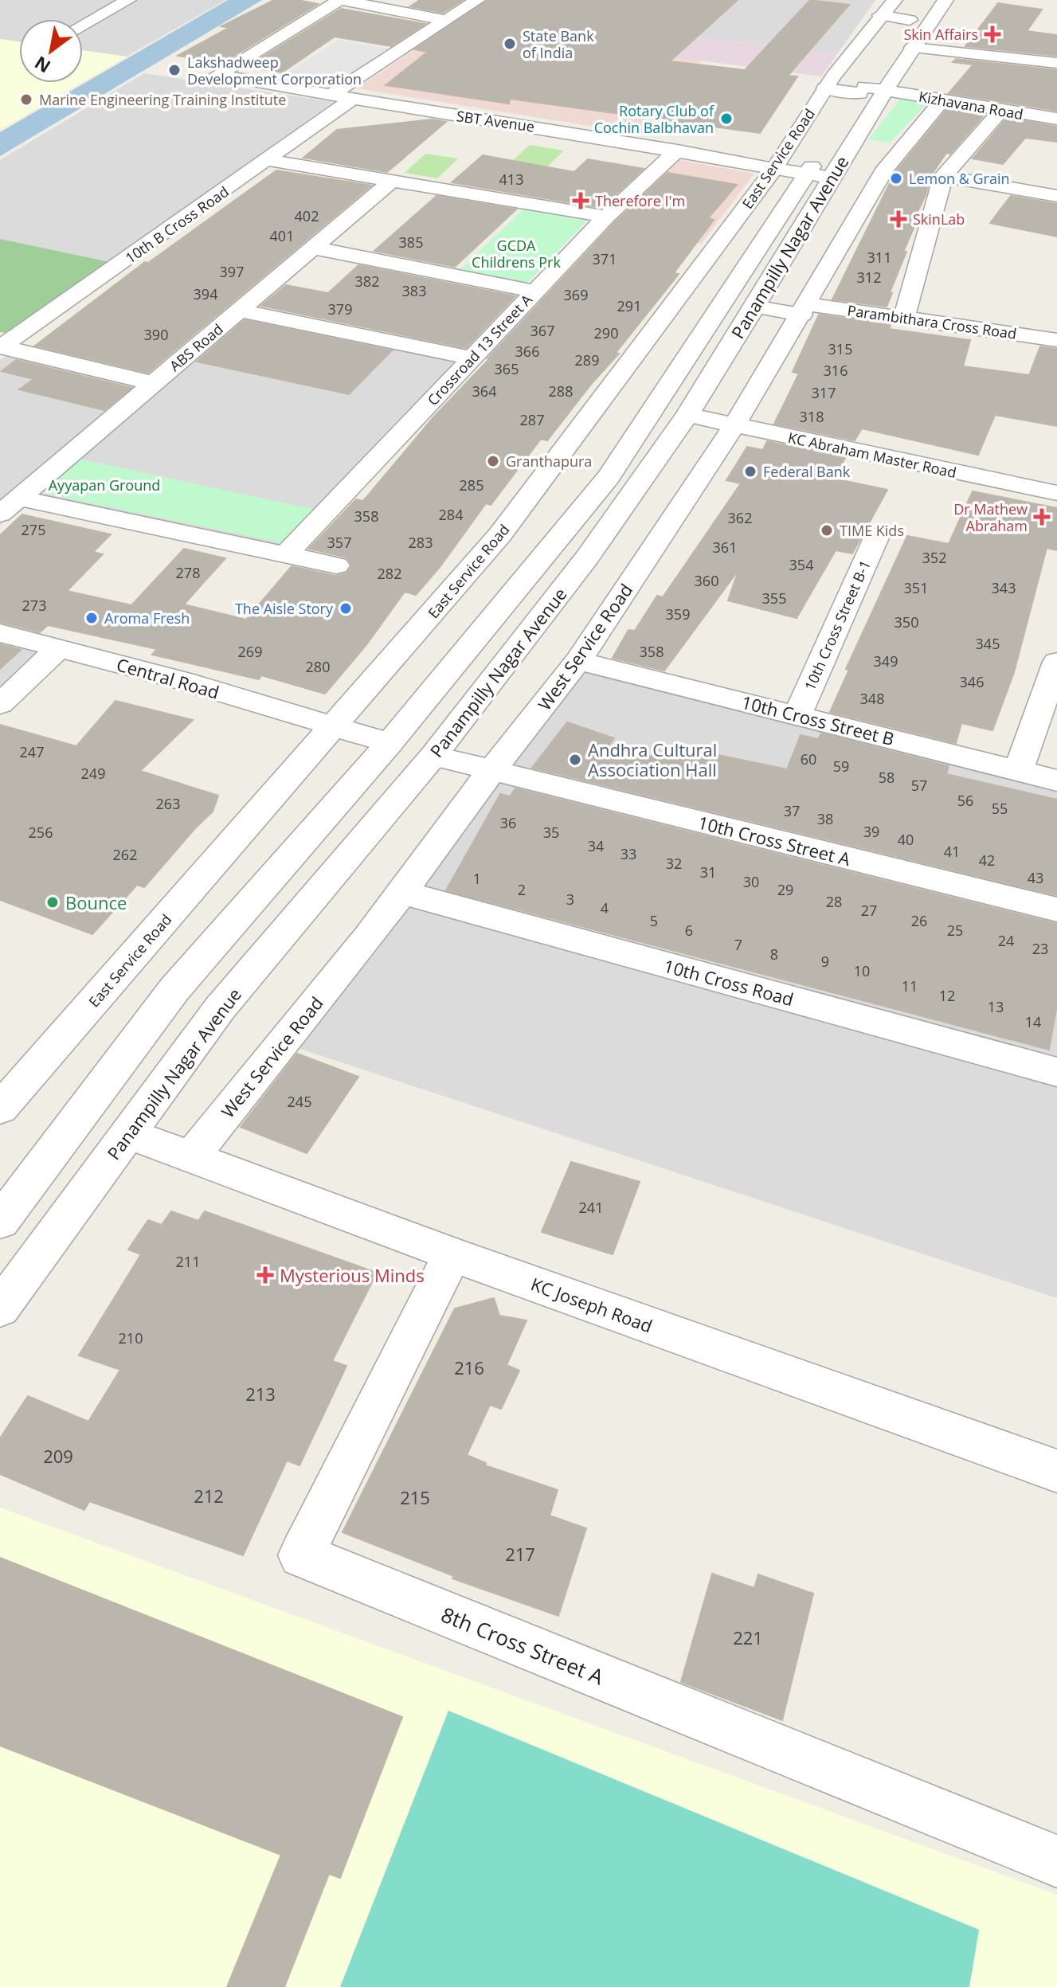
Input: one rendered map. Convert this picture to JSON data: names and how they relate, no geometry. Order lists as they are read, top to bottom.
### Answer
{
  "streets": {
    "street": [
      "Kizhavana Road",
      "SBT Avenue",
      "East Service Road",
      "10th B Cross Road",
      "Panampilly Nagar Avenue",
      "Parambithara Cross Road",
      "ABS Road",
      "Crossroad 13 Street A",
      "KC Abraham Master Road",
      "10th Cross Street B-1",
      "West Service Road",
      "Central Road",
      "10th Cross Street B",
      "10th Cross Street A",
      "10th Cross Road",
      "KC Joseph Road",
      "8th Cross Street A"
    ]
  },
  "crossings": [
    ["Kizhavana Road", "East Service Road"],
    ["Kizhavana Road", "Panampilly Nagar Avenue"],
    ["SBT Avenue", "East Service Road"],
    ["SBT Avenue", "10th B Cross Road"],
    ["SBT Avenue", "Panampilly Nagar Avenue"],
    ["SBT Avenue", "Crossroad 13 Street A"],
    ["East Service Road", "Panampilly Nagar Avenue"],
    ["East Service Road", "Central Road"],
    ["Panampilly Nagar Avenue", "Parambithara Cross Road"],
    ["Panampilly Nagar Avenue", "KC Abraham Master Road"],
    ["Panampilly Nagar Avenue", "Central Road"],
    ["Panampilly Nagar Avenue", "KC Joseph Road"],
    ["Parambithara Cross Road", "West Service Road"],
    ["KC Abraham Master Road", "West Service Road"],
    ["10th Cross Street B-1", "10th Cross Street B"],
    ["West Service Road", "10th Cross Street B"],
    ["West Service Road", "10th Cross Street A"],
    ["West Service Road", "10th Cross Road"],
    ["West Service Road", "KC Joseph Road"],
    ["KC Joseph Road", "8th Cross Street A"]
  ],
  "parks": ["GCDA Childrens Prk", "Ayyapan Ground"],
  "places": {
    "health": [
      "Skin Affairs",
      "Therefore I'm",
      "SkinLab",
      "Dr Mathew Abraham",
      "Mysterious Minds"
    ],
    "other": [
      "State Bank of India",
      "Lakshadweep Development Corporation",
      "Marine Engineering Training Institute",
      "Rotary Club of Cochin Balbhavan",
      "Lemon & Grain",
      "Granthapura",
      "Federal Bank",
      "TIME Kids",
      "The Aisle Story",
      "Aroma Fresh",
      "Andhra Cultural Association Hall",
      "Bounce"
    ]
  },
  "house_numbers": [
    "413",
    "402",
    "401",
    "385",
    "311",
    "371",
    "397",
    "312",
    "382",
    "383",
    "394",
    "369",
    "291",
    "379",
    "367",
    "290",
    "390",
    "315",
    "366",
    "289",
    "365",
    "316",
    "364",
    "288",
    "317",
    "318",
    "287",
    "285",
    "284",
    "358",
    "362",
    "275",
    "357",
    "283",
    "361",
    "352",
    "354",
    "278",
    "282",
    "360",
    "351",
    "343",
    "355",
    "273",
    "359",
    "350",
    "345",
    "269",
    "358",
    "349",
    "280",
    "346",
    "348",
    "247",
    "60",
    "59",
    "249",
    "58",
    "57",
    "56",
    "263",
    "55",
    "37",
    "38",
    "36",
    "39",
    "256",
    "35",
    "40",
    "34",
    "41",
    "33",
    "262",
    "42",
    "32",
    "31",
    "43",
    "1",
    "30",
    "2",
    "29",
    "3",
    "28",
    "4",
    "27",
    "5",
    "26",
    "6",
    "25",
    "24",
    "7",
    "23",
    "8",
    "9",
    "10",
    "11",
    "12",
    "13",
    "14",
    "245",
    "241",
    "211",
    "210",
    "216",
    "213",
    "209",
    "212",
    "215",
    "217",
    "221"
  ],
  "north": "bottom left"
}
